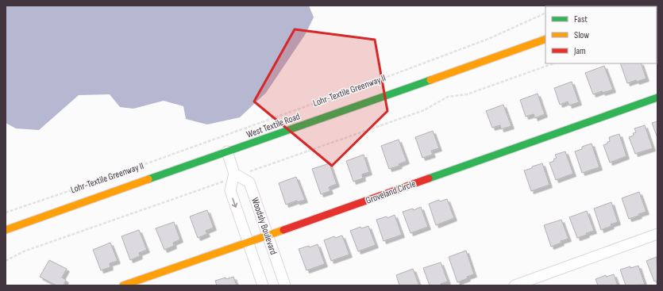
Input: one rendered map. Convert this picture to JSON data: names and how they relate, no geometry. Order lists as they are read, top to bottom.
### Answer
{
  "streets": {
    "main road": ["West Textile Road", "Groveland Circle"],
    "street": ["Woodsly Boulevard"],
    "path": ["Lohr-Textile Greenway II"]
  },
  "crossings": [
    ["Groveland Circle", "Woodsly Boulevard"]
  ],
  "legend": ["Fast", "Slow", "Jam"]
}
